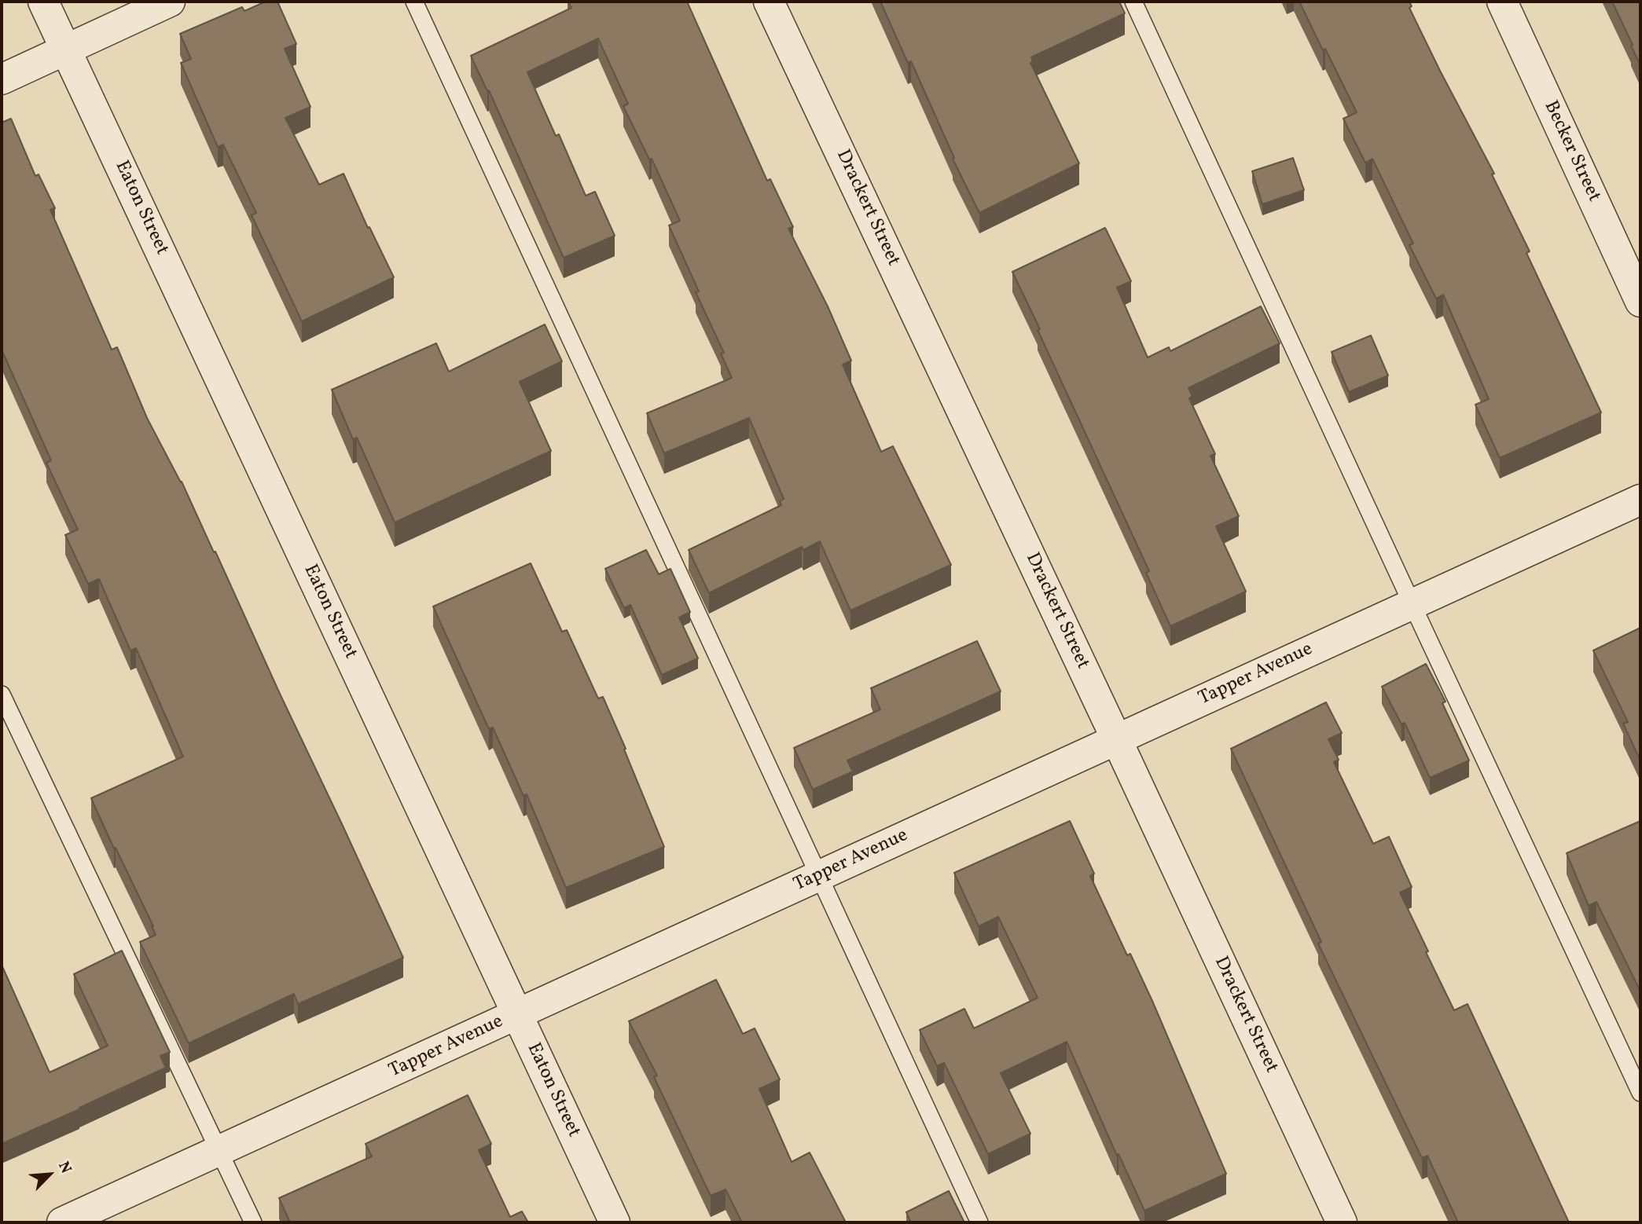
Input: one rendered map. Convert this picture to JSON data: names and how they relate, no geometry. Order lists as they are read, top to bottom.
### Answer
{
  "streets": {
    "street": [
      "Becker Street",
      "Eaton Street",
      "Drackert Street",
      "Tapper Avenue"
    ]
  },
  "crossings": [
    ["Eaton Street", "Tapper Avenue"],
    ["Drackert Street", "Tapper Avenue"]
  ],
  "north": "top right"
}
